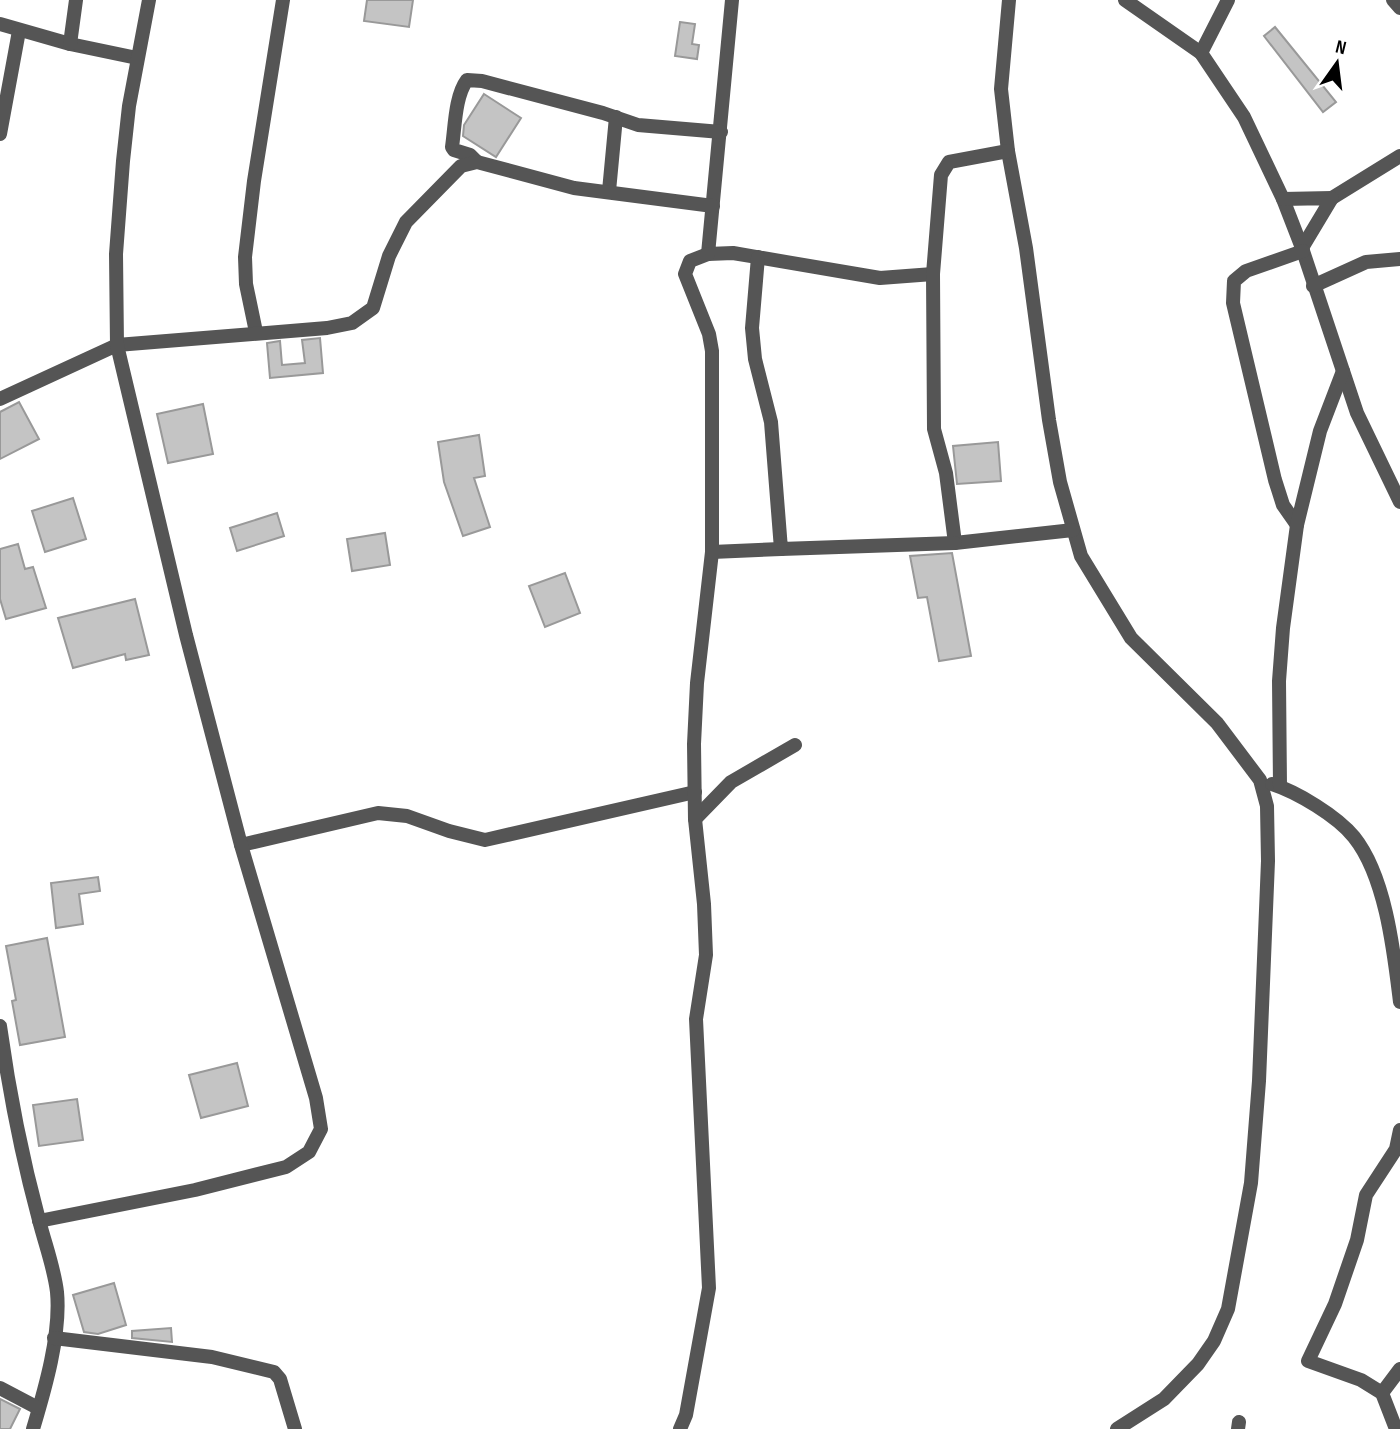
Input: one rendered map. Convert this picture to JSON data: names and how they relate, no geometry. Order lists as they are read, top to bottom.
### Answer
{
  "north": "top"
}
